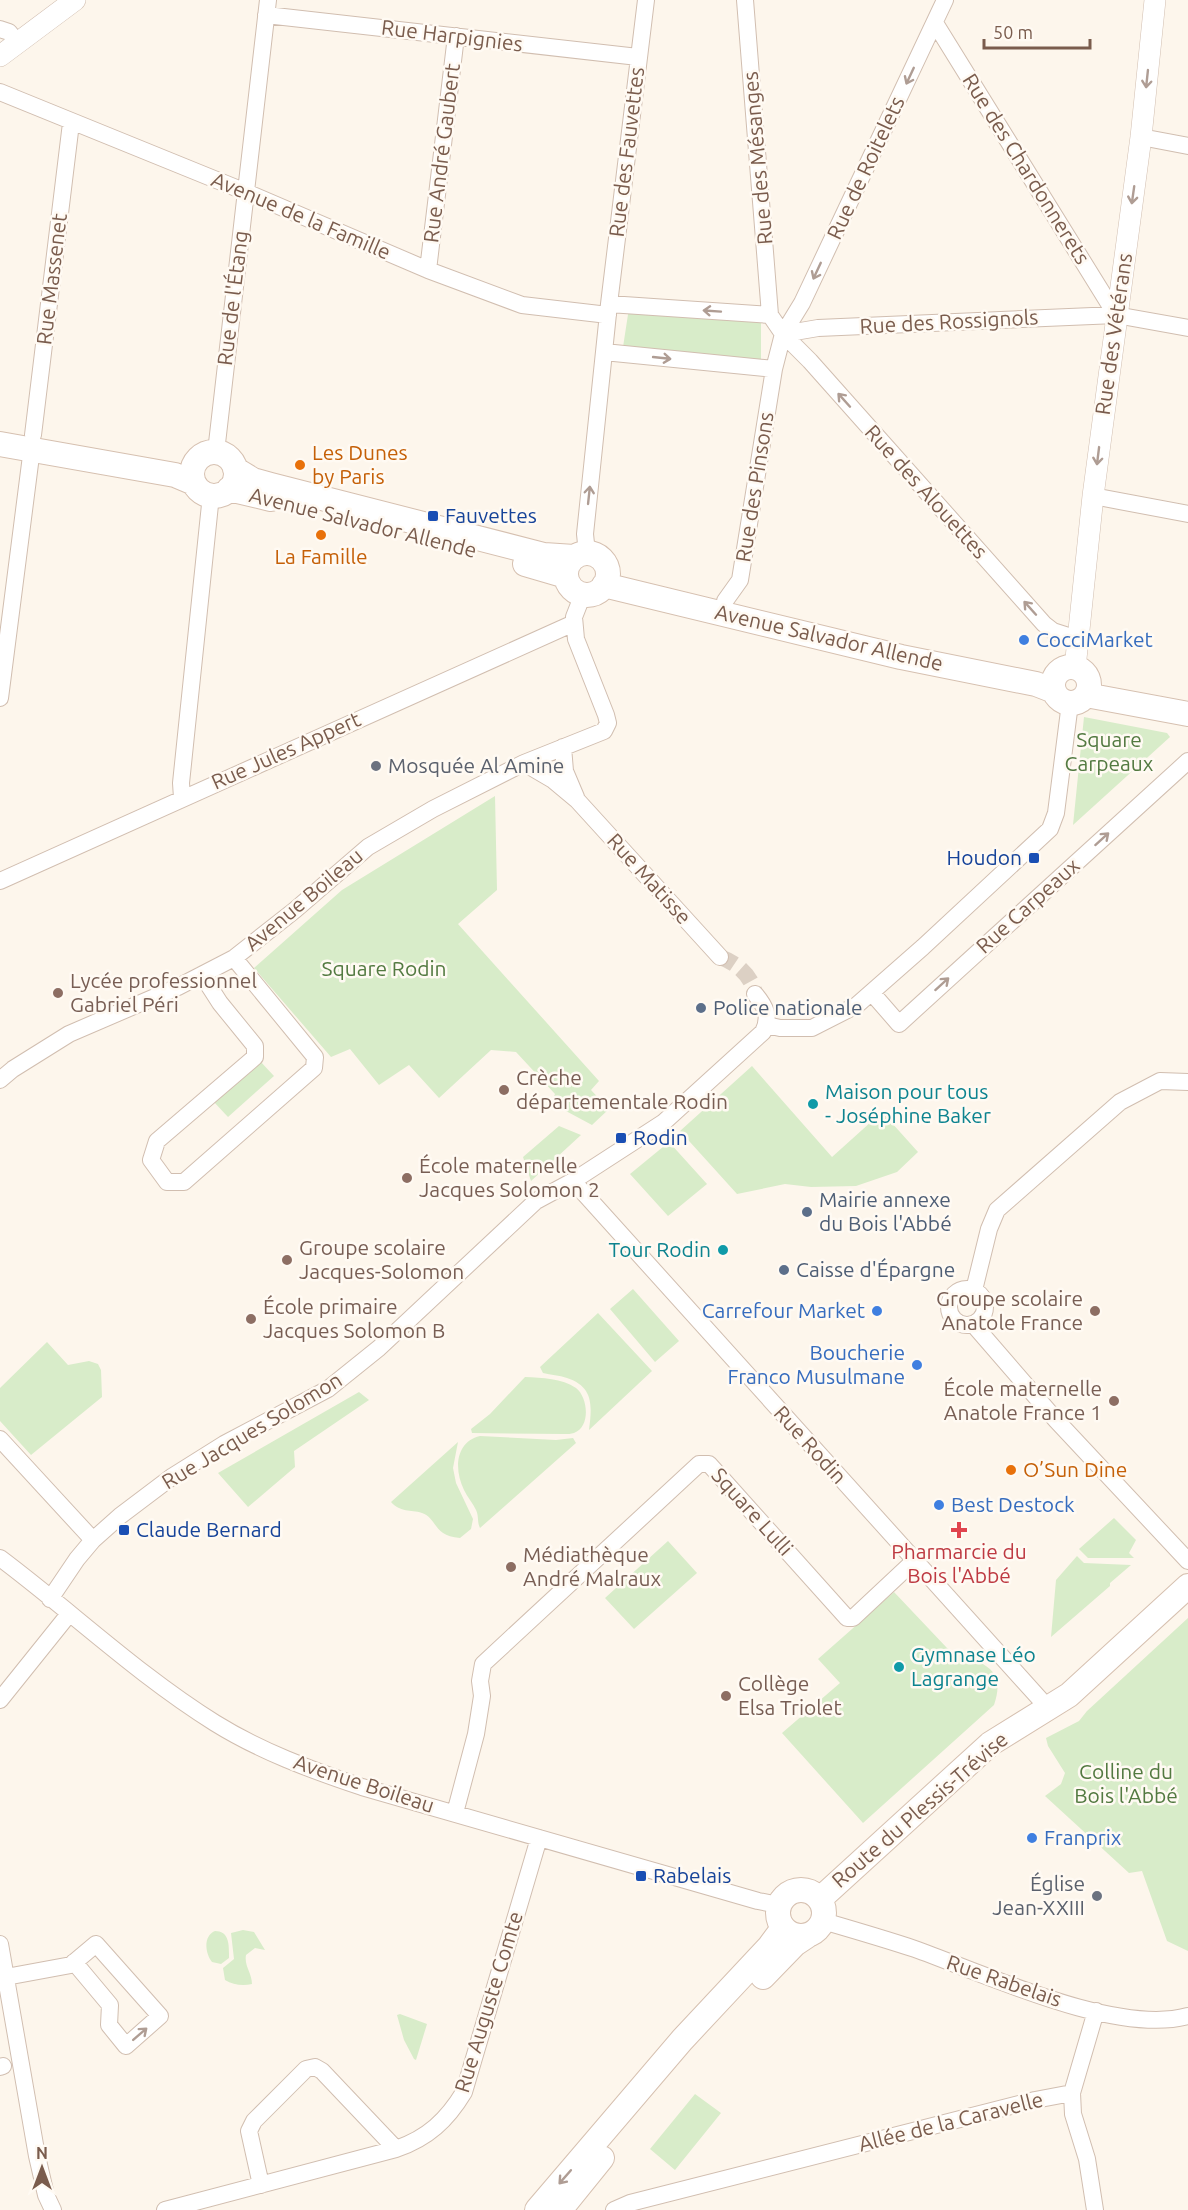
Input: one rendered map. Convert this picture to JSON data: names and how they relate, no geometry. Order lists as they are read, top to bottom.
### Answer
{
  "streets": {
    "main road": ["Avenue Salvador Allende", "Route du Plessis-Trévise"],
    "street": [
      "Rue Harpignies",
      "Rue des Fauvettes",
      "Rue André Gaubert",
      "Rue des Mésanges",
      "Rue de Roitelets",
      "Rue des Chardonnerets",
      "Avenue de la Famille",
      "Rue Massenet",
      "Rue de l'Étang",
      "Rue des Rossignols",
      "Rue des Vétérans",
      "Rue des Pinsons",
      "Rue des Alouettes",
      "Rue Jules Appert",
      "Rue Matisse",
      "Avenue Boileau",
      "Rue Carpeaux",
      "Rue Jacques Solomon",
      "Rue Rodin",
      "Square Lulli",
      "Rue Rabelais",
      "Rue Auguste Comte",
      "Allée de la Caravelle"
    ]
  },
  "crossings": [
    ["Rue Harpignies", "Rue des Fauvettes"],
    ["Rue Harpignies", "Rue André Gaubert"],
    ["Rue Harpignies", "Rue de l'Étang"],
    ["Rue des Fauvettes", "Avenue de la Famille"],
    ["Rue André Gaubert", "Avenue de la Famille"],
    ["Rue des Mésanges", "Avenue de la Famille"],
    ["Rue des Mésanges", "Rue des Alouettes"],
    ["Rue de Roitelets", "Rue des Chardonnerets"],
    ["Rue de Roitelets", "Rue des Rossignols"],
    ["Rue de Roitelets", "Rue des Pinsons"],
    ["Rue de Roitelets", "Rue des Alouettes"],
    ["Rue des Chardonnerets", "Rue des Rossignols"],
    ["Rue des Chardonnerets", "Rue des Vétérans"],
    ["Avenue de la Famille", "Rue Massenet"],
    ["Avenue de la Famille", "Rue de l'Étang"],
    ["Avenue de la Famille", "Rue des Alouettes"],
    ["Rue Massenet", "Avenue Salvador Allende"],
    ["Rue de l'Étang", "Avenue Salvador Allende"],
    ["Rue de l'Étang", "Rue Jules Appert"],
    ["Rue des Rossignols", "Rue des Vétérans"],
    ["Rue des Rossignols", "Rue des Alouettes"],
    ["Rue des Vétérans", "Rue des Alouettes"],
    ["Rue des Vétérans", "Avenue Salvador Allende"],
    ["Rue des Vétérans", "Rue Carpeaux"],
    ["Rue des Pinsons", "Avenue Salvador Allende"],
    ["Avenue Salvador Allende", "Rue Carpeaux"],
    ["Rue Jules Appert", "Avenue Boileau"],
    ["Avenue Boileau", "Rue Jacques Solomon"],
    ["Avenue Boileau", "Square Lulli"],
    ["Avenue Boileau", "Route du Plessis-Trévise"],
    ["Avenue Boileau", "Rue Rabelais"],
    ["Avenue Boileau", "Rue Auguste Comte"],
    ["Rue Carpeaux", "Rue Jacques Solomon"],
    ["Rue Jacques Solomon", "Rue Rodin"],
    ["Rue Rodin", "Square Lulli"],
    ["Rue Rodin", "Route du Plessis-Trévise"],
    ["Route du Plessis-Trévise", "Rue Rabelais"]
  ],
  "one_way": [
    "Rue de Roitelets",
    "Rue des Vétérans",
    "Rue des Alouettes",
    "Rue Carpeaux"
  ],
  "parks": ["Square Carpeaux", "Square Rodin", "Colline du Bois l'Abbé"],
  "places": {
    "other": [
      "Les Dunes by Paris",
      "La Famille",
      "CocciMarket",
      "Mosquée Al Amine",
      "Lycée professionnel Gabriel Péri",
      "Police nationale",
      "Crèche départementale Rodin",
      "Maison pour tous - Joséphine Baker",
      "École maternelle Jacques Solomon 2",
      "Mairie annexe du Bois l'Abbé",
      "Tour Rodin",
      "Groupe scolaire Jacques-Solomon",
      "Caisse d'Épargne",
      "Carrefour Market",
      "Groupe scolaire Anatole France",
      "École primaire Jacques Solomon B",
      "Boucherie Franco Musulmane",
      "École maternelle Anatole France 1",
      "O’Sun Dine",
      "Best Destock",
      "Médiathèque André Malraux",
      "Gymnase Léo Lagrange",
      "Collège Elsa Triolet",
      "Franprix",
      "Église Jean-XXIII"
    ],
    "transit": [
      "Fauvettes",
      "Houdon",
      "Rodin",
      "Claude Bernard",
      "Rabelais"
    ],
    "health": ["Pharmarcie du Bois l'Abbé"]
  },
  "scale_bar": "50 m",
  "north": "top"
}
